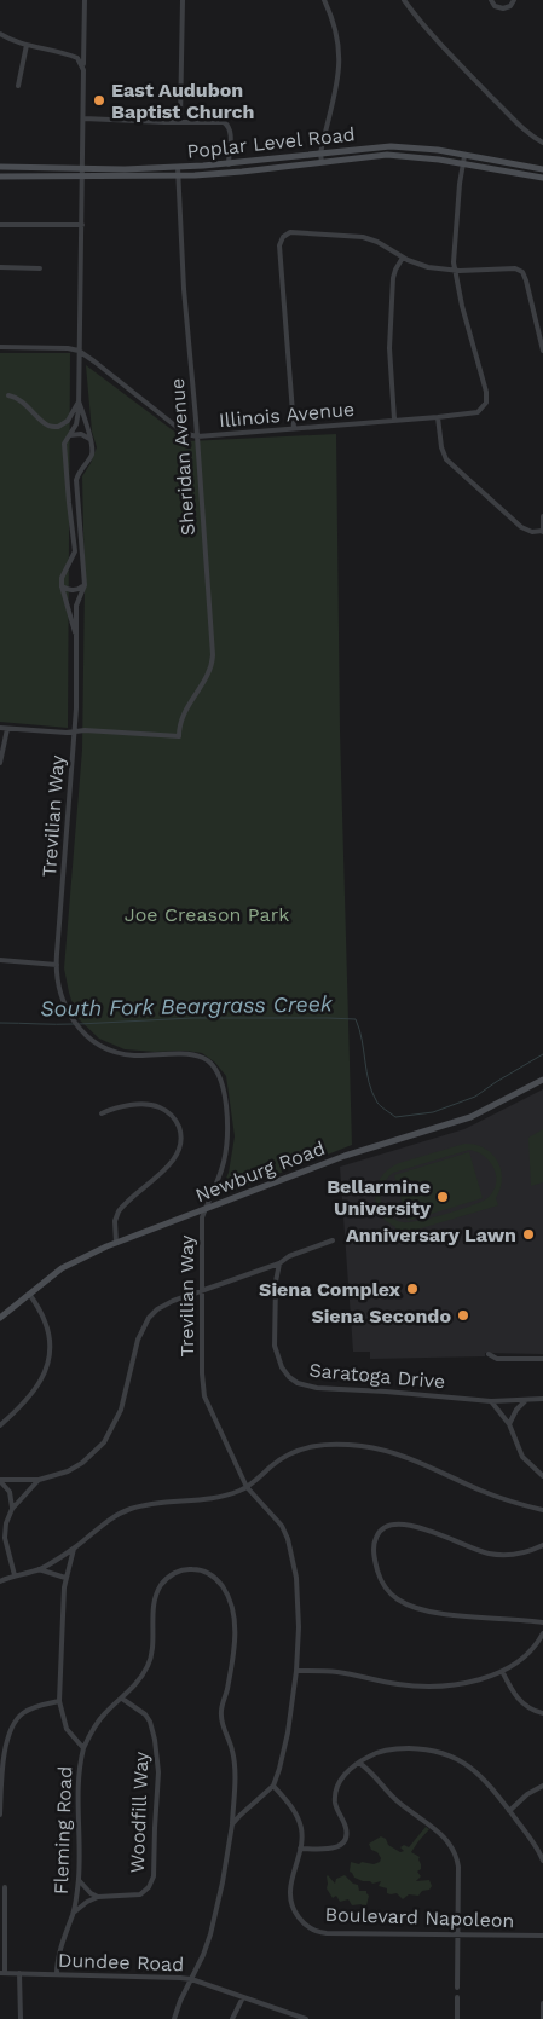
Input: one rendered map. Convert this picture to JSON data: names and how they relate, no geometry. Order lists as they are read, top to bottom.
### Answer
{
  "streets": {
    "main road": ["Poplar Level Road", "Newburg Road"],
    "street": [
      "Illinois Avenue",
      "Sheridan Avenue",
      "Trevilian Way",
      "Saratoga Drive",
      "Woodfill Way",
      "Fleming Road",
      "Boulevard Napoleon",
      "Dundee Road"
    ]
  },
  "crossings": [
    ["Poplar Level Road", "Illinois Avenue"],
    ["Poplar Level Road", "Sheridan Avenue"],
    ["Poplar Level Road", "Trevilian Way"],
    ["Illinois Avenue", "Sheridan Avenue"],
    ["Illinois Avenue", "Trevilian Way"],
    ["Sheridan Avenue", "Trevilian Way"],
    ["Trevilian Way", "Newburg Road"],
    ["Trevilian Way", "Boulevard Napoleon"],
    ["Fleming Road", "Dundee Road"]
  ],
  "water": ["South Fork Beargrass Creek"],
  "parks": ["Joe Creason Park"],
  "places": [
    "East Audubon Baptist Church",
    "Bellarmine University",
    "Anniversary Lawn",
    "Siena Complex",
    "Siena Secondo"
  ]
}
